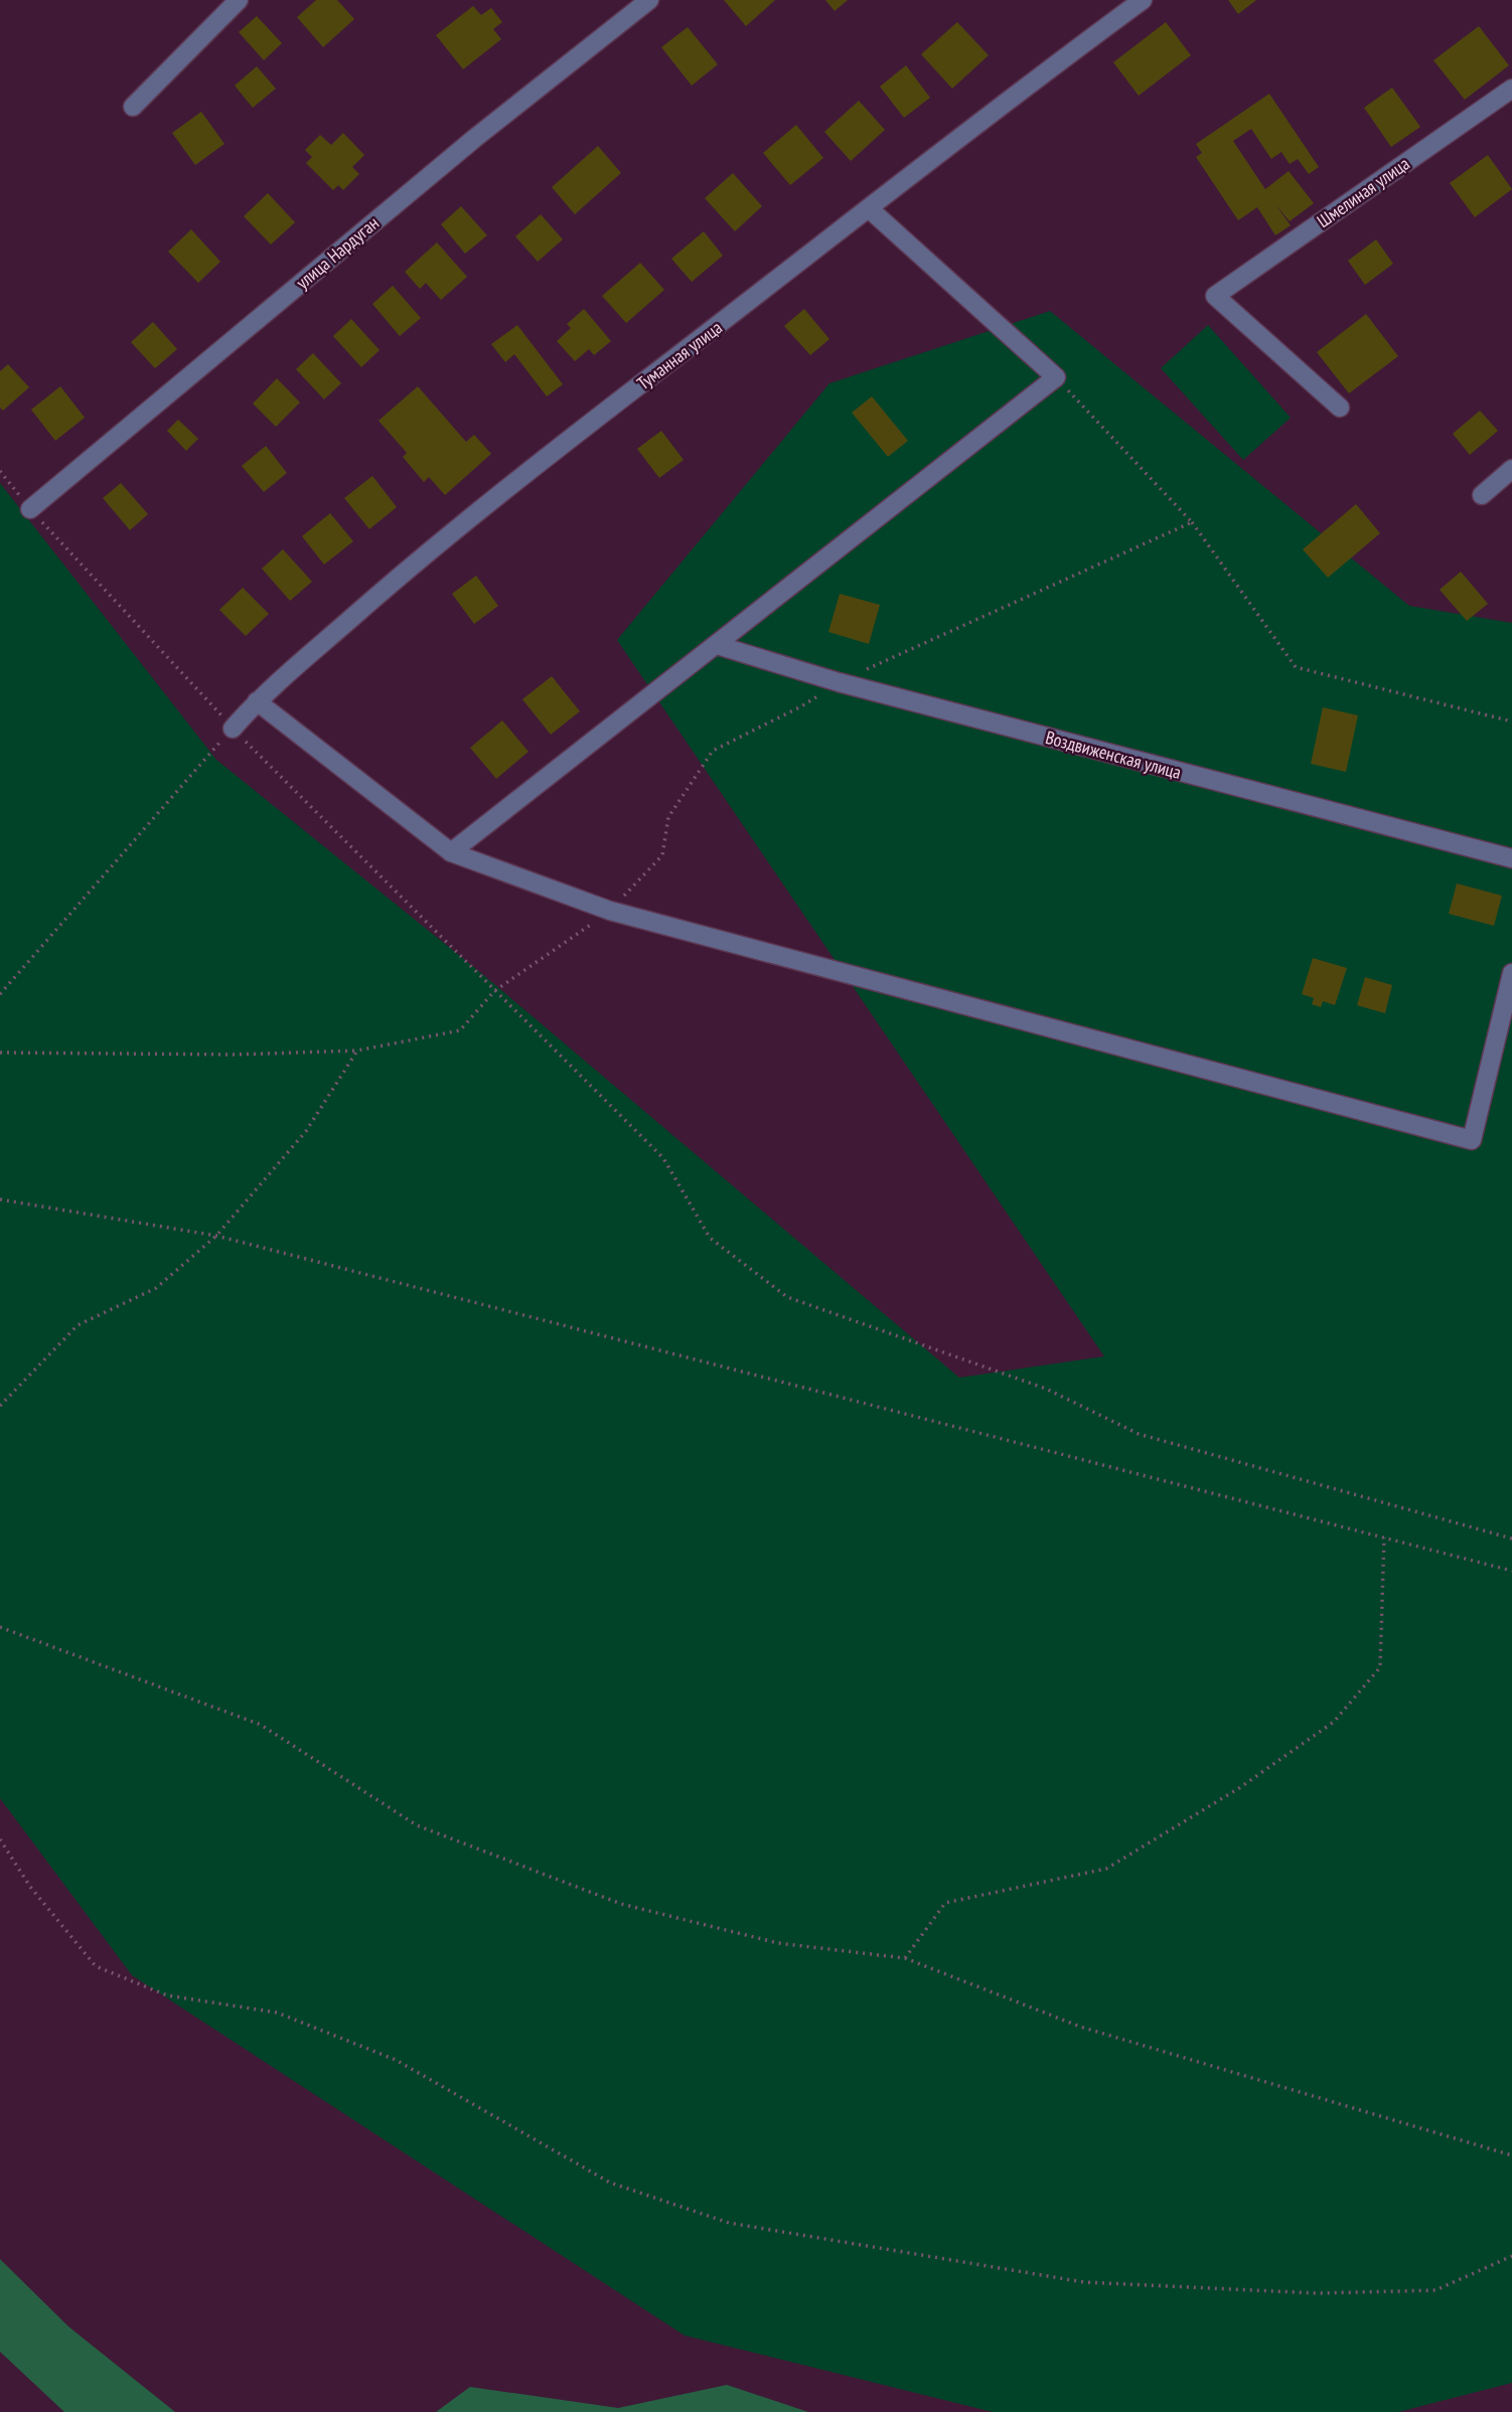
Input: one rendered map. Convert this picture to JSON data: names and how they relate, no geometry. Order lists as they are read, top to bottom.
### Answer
{
  "streets": {
    "street": [
      "Шмелиная улица",
      "улица Нардуган",
      "Туманная улица",
      "Воздвиженская улица"
    ]
  }
}
